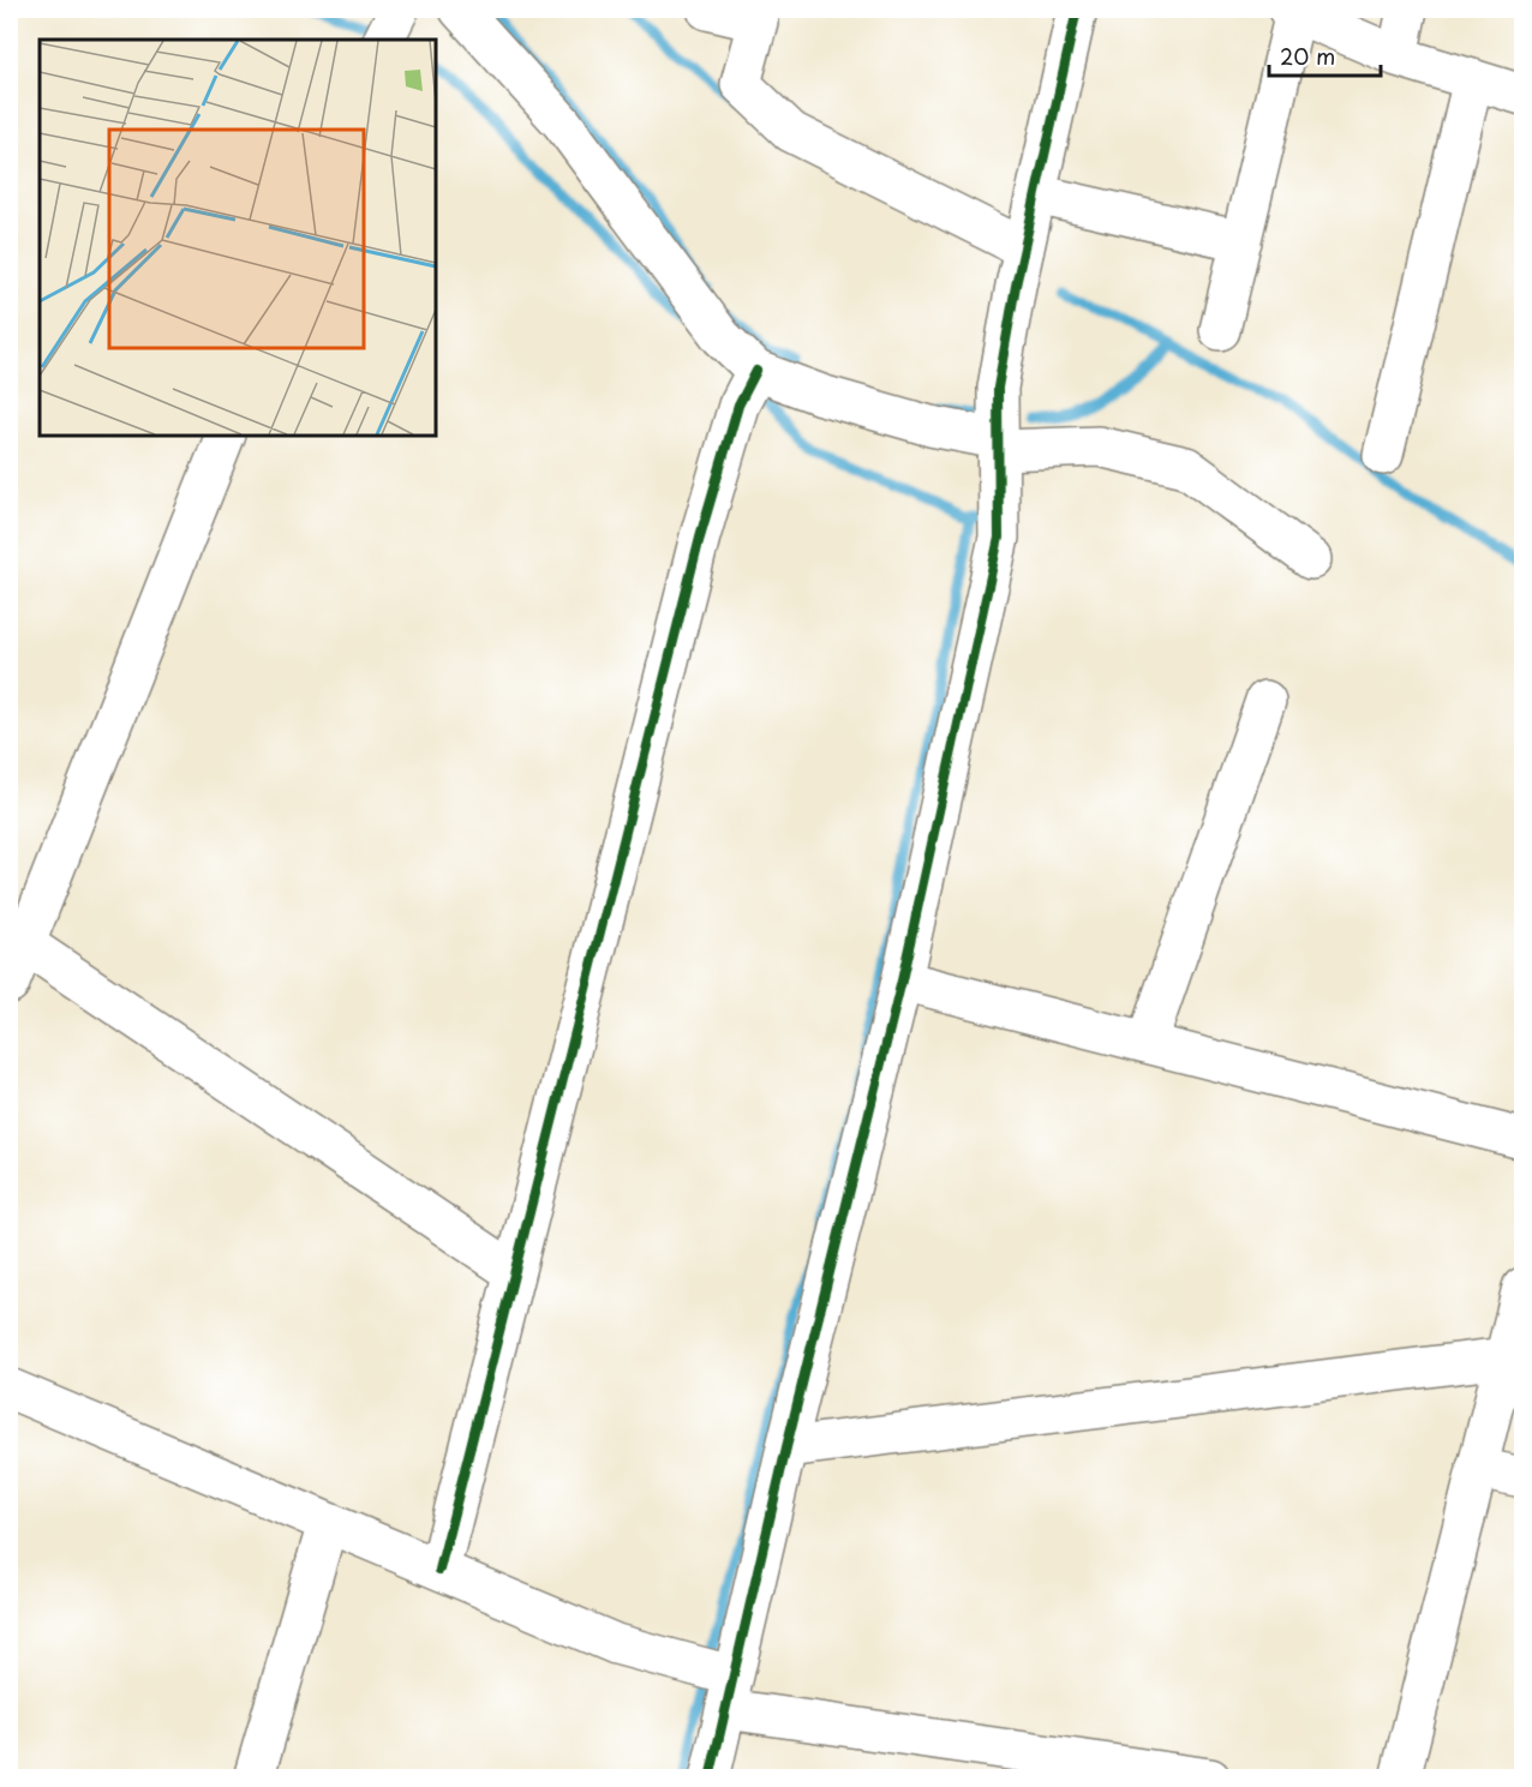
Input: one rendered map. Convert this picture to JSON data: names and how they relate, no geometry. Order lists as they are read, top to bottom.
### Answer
{
  "scale_bar": "20 m"
}
